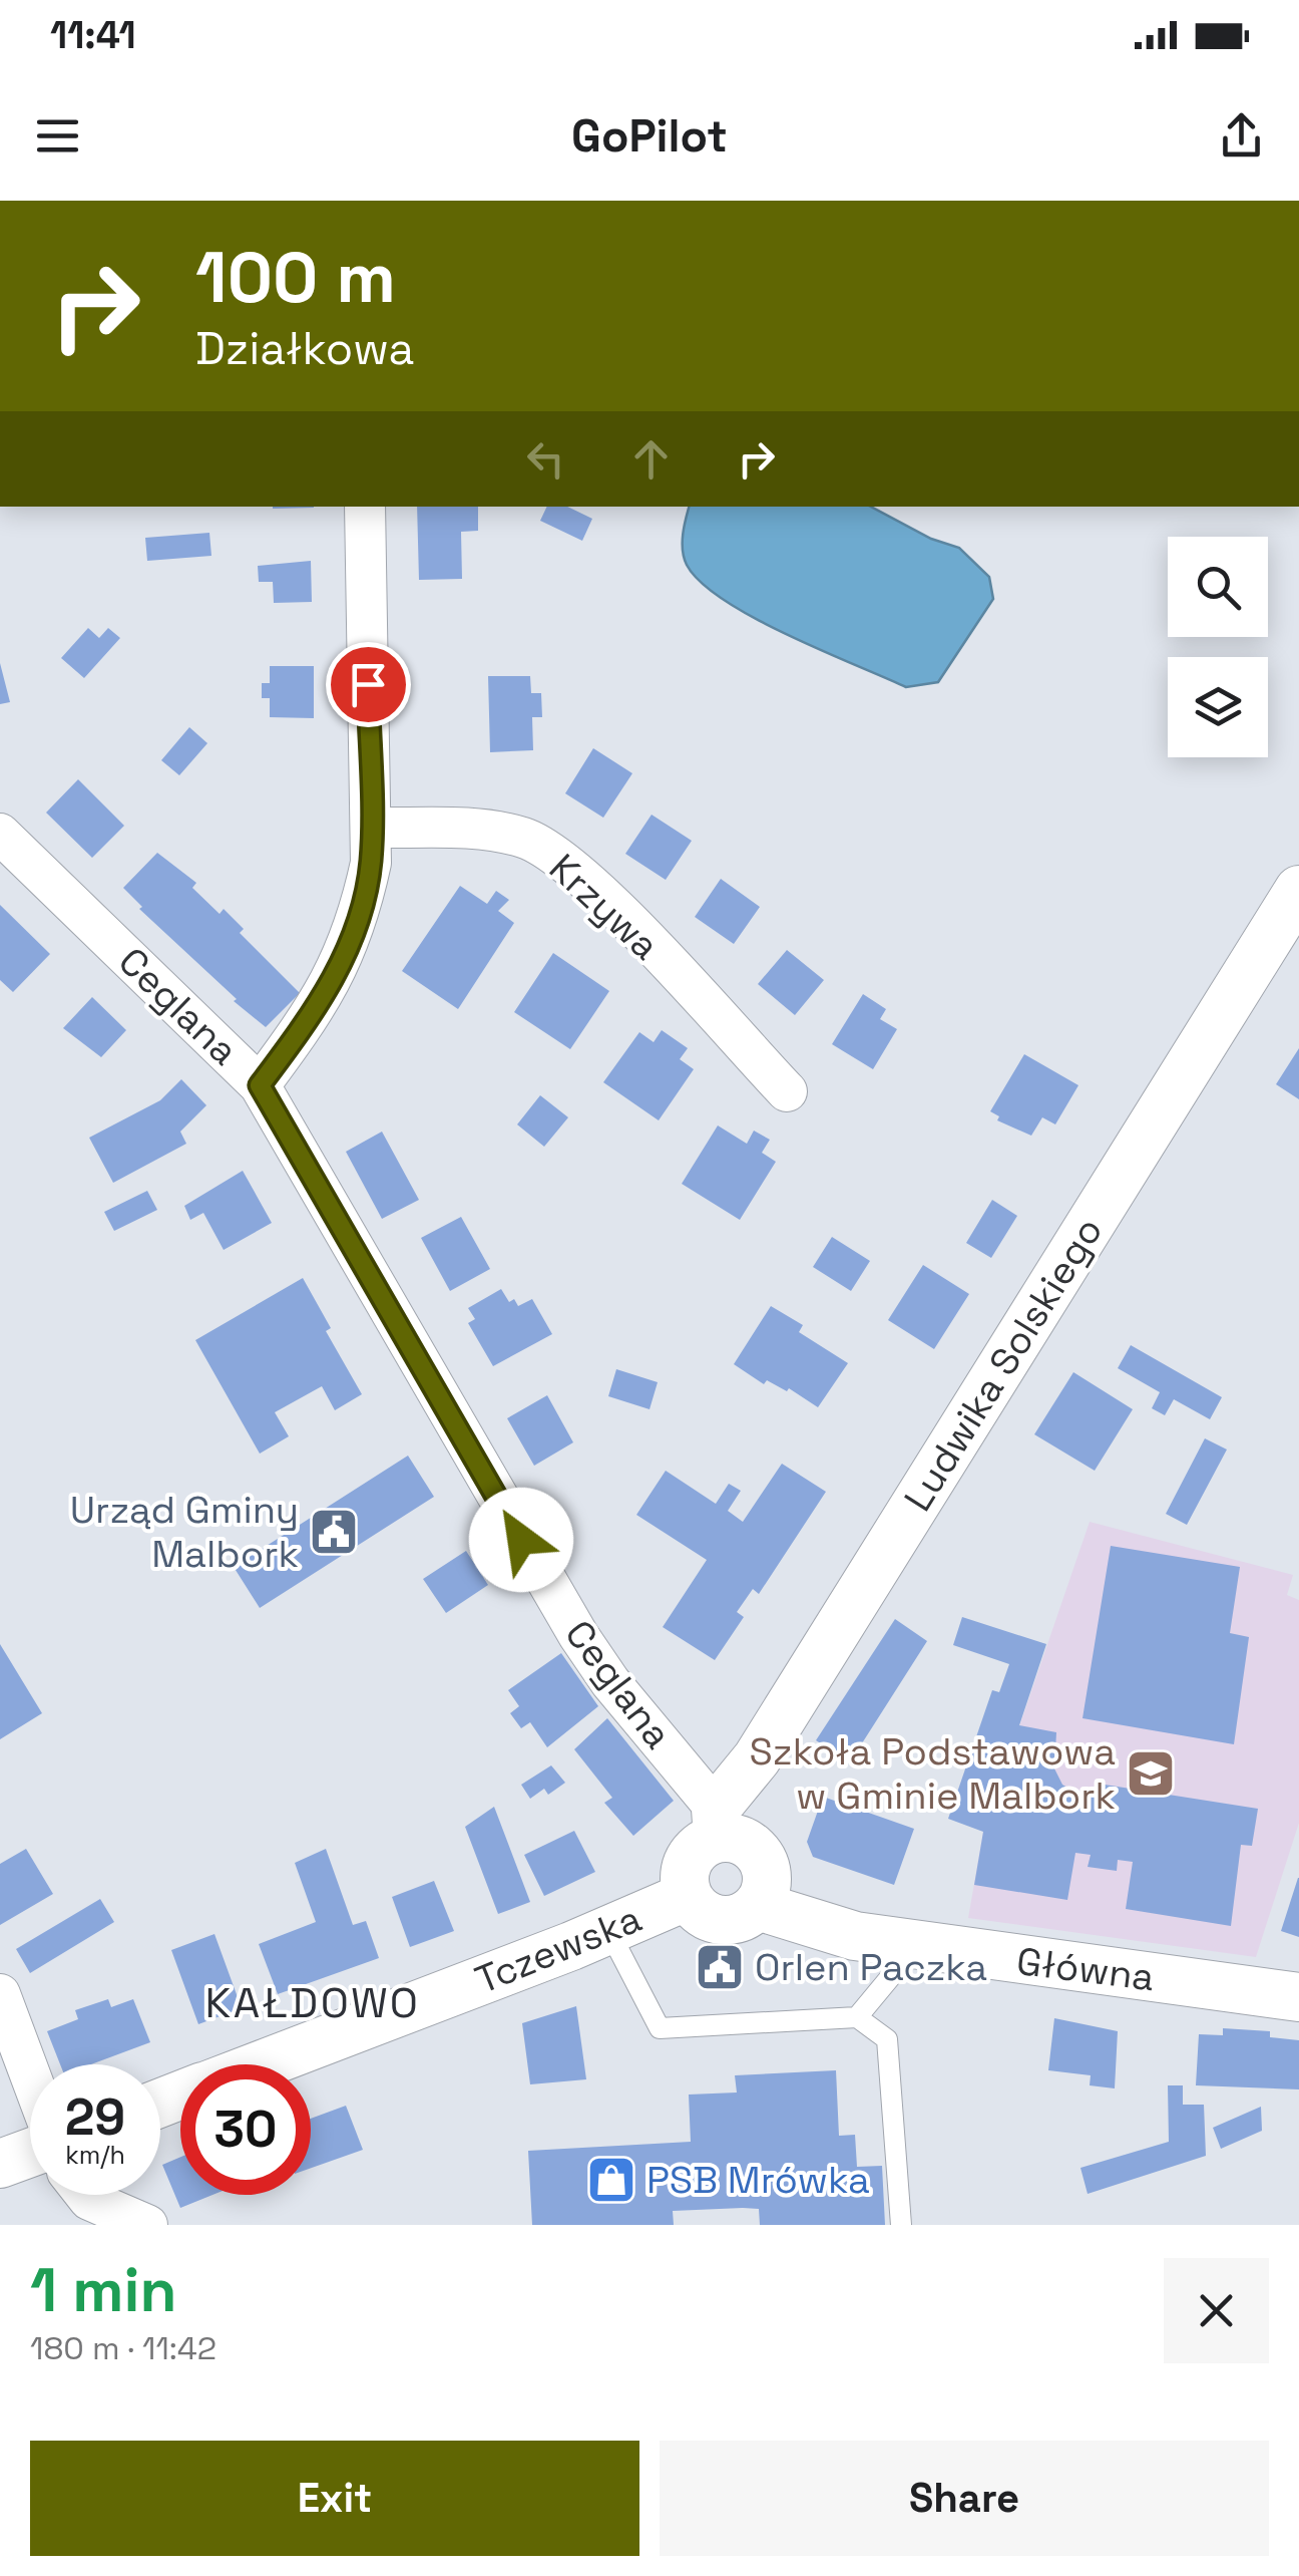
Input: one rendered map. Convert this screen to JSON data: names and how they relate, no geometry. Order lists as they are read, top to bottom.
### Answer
{
  "streets": {
    "street": [
      "Krzywa",
      "Ceglana",
      "Ludwika Solskiego",
      "Tczewska",
      "Główna"
    ]
  },
  "crossings": [
    ["Ceglana", "Ludwika Solskiego"],
    ["Ceglana", "Tczewska"],
    ["Ceglana", "Główna"],
    ["Ludwika Solskiego", "Tczewska"],
    ["Ludwika Solskiego", "Główna"],
    ["Tczewska", "Główna"]
  ],
  "districts": ["KAŁDOWO"],
  "places": {
    "public building": ["Urząd Gminy Malbork", "Orlen Paczka"],
    "school or university": ["Szkoła Podstawowa w Gminie Malbork"],
    "shop": ["PSB Mrówka"]
  },
  "page": {
    "status": "11:41",
    "header": "GoPilot",
    "turn": ["100 m", "Działkowa"],
    "speed": "29 km/h",
    "limit": "30",
    "heading": ["1 min", "180 m · 11:42"],
    "buttons": ["Exit", "Share"]
  }
}
